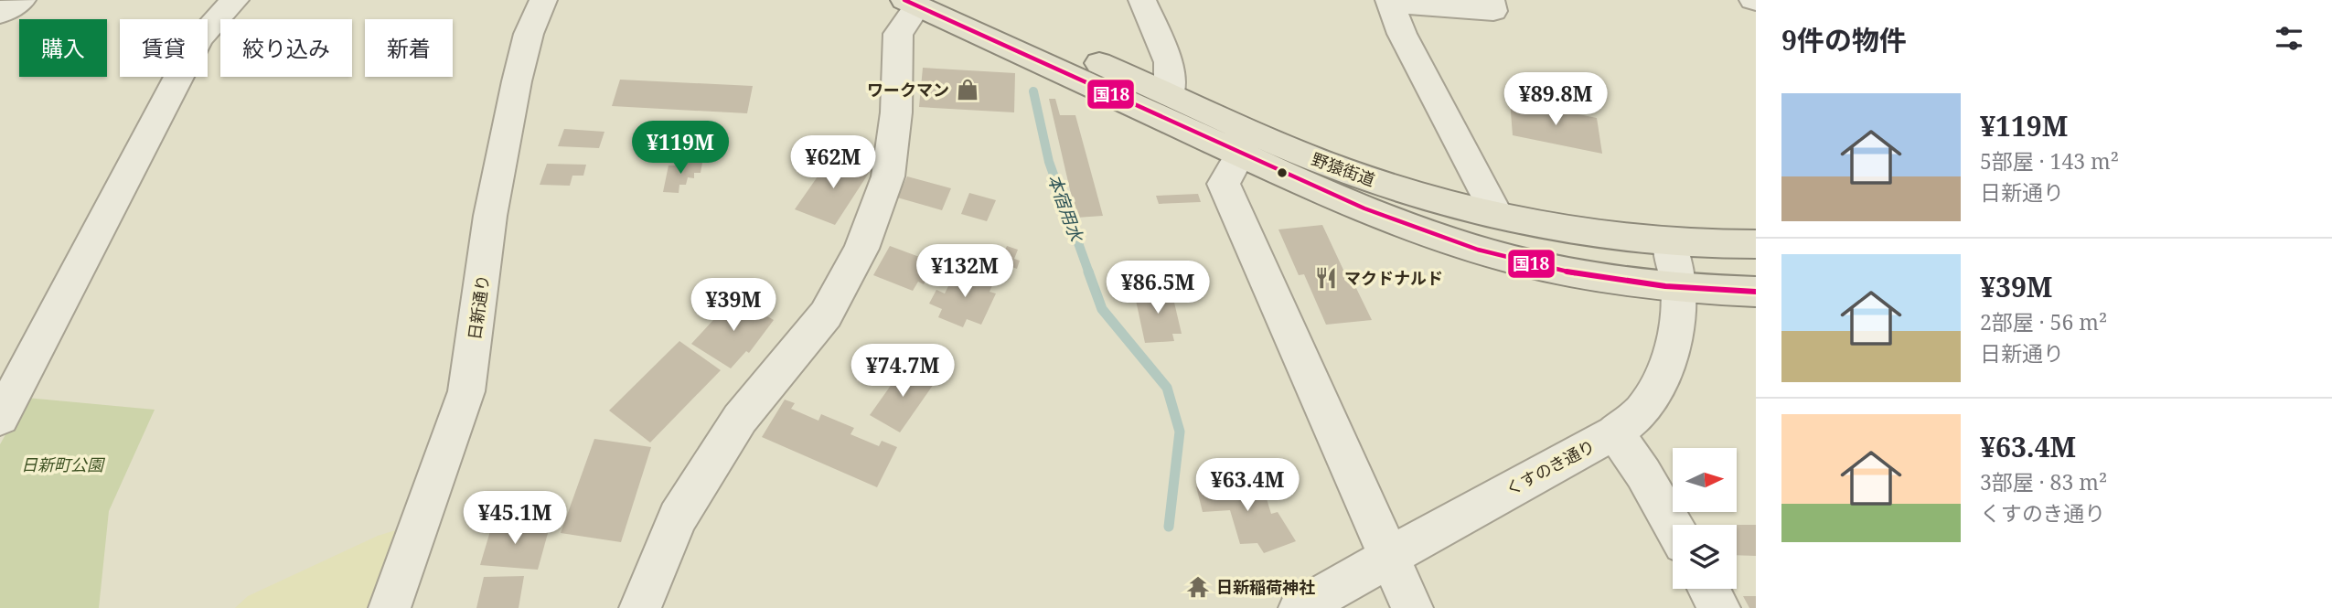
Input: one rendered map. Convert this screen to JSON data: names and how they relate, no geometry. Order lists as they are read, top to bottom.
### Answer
{
  "streets": {
    "main road": ["野猿街道"],
    "street": ["日新通り", "くすのき通り"]
  },
  "crossings": [
    ["野猿街道", "くすのき通り"]
  ],
  "water": ["本宿用水"],
  "parks": ["日新町公園"],
  "places": {
    "shop": ["ワークマン"],
    "restaurant": ["マクドナルド"],
    "temple": ["日新稲荷神社"]
  },
  "lines": ["transit line 国18"],
  "north": "right",
  "page": {
    "heading": "9件の物件",
    "chip": [
      "購入",
      "賃貸",
      "絞り込み",
      "新着"
    ],
    "price": [
      "¥89.8M",
      "¥119M",
      "¥62M",
      "¥132M",
      "¥86.5M",
      "¥39M",
      "¥74.7M",
      "¥63.4M",
      "¥45.1M"
    ],
    "list": [
      {
        "name": "¥119M",
        "note": "5部屋 · 143 m² · 日新通り"
      },
      {
        "name": "¥39M",
        "note": "2部屋 · 56 m² · 日新通り"
      },
      {
        "name": "¥63.4M",
        "note": "3部屋 · 83 m² · くすのき通り"
      }
    ]
  }
}
